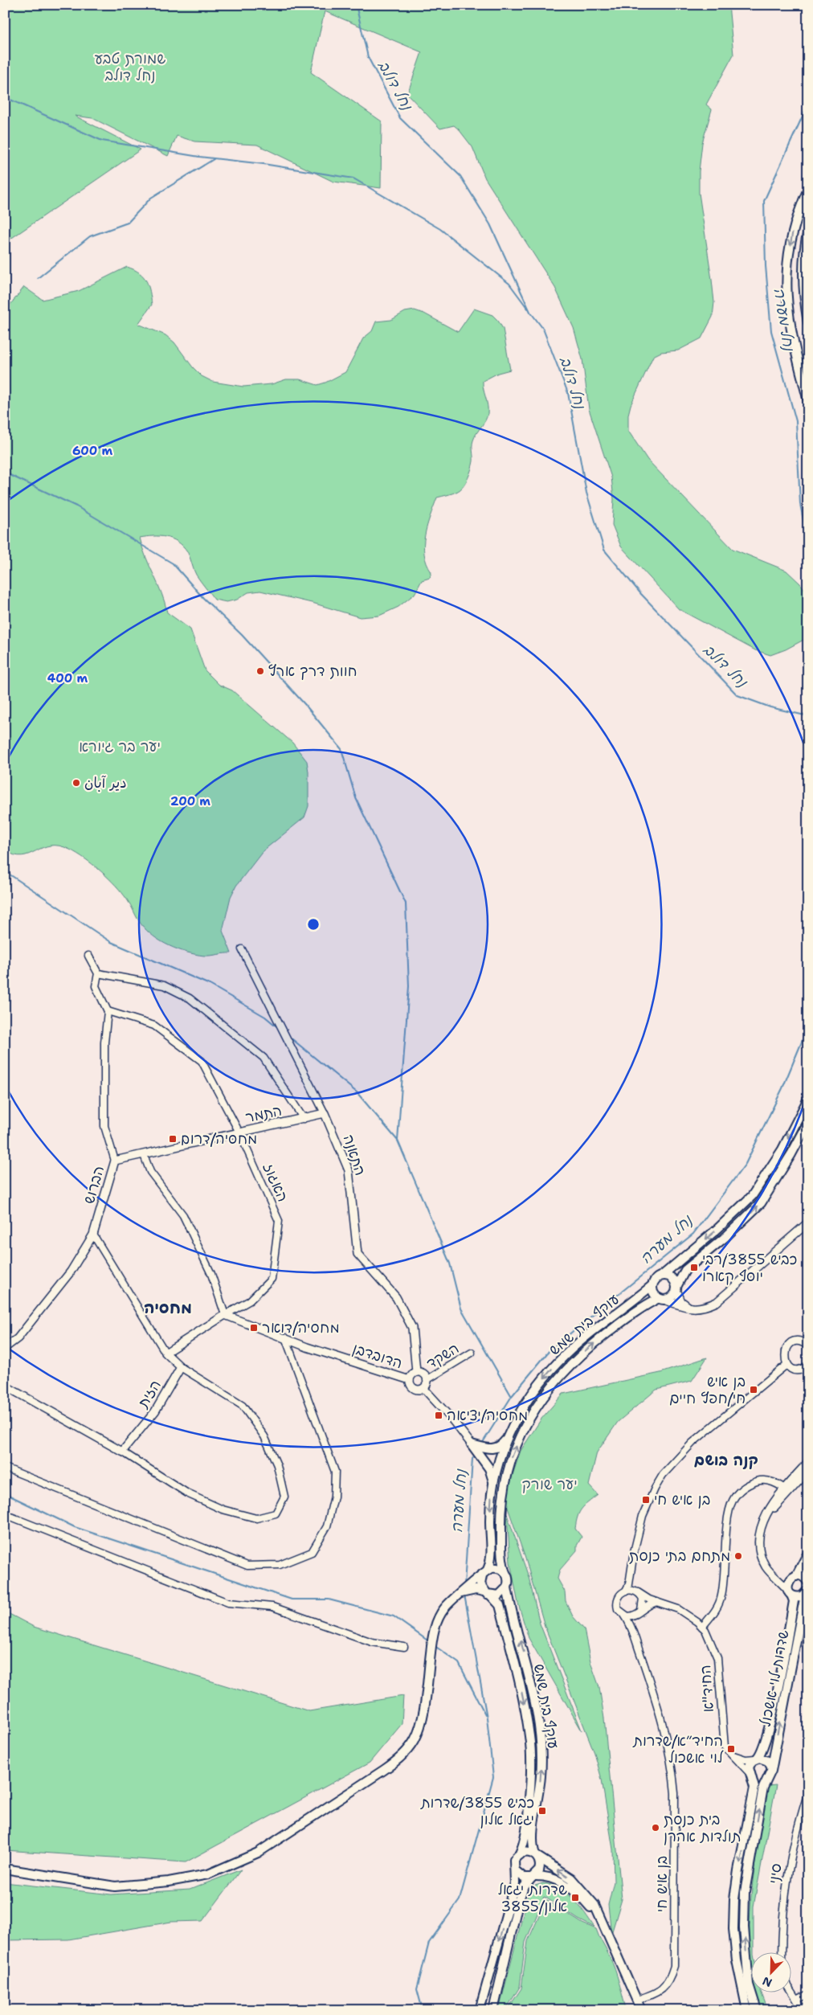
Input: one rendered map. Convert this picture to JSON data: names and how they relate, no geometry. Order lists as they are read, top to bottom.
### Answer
{
  "streets": {
    "main road": ["עוקף בית שמש", "שדרות לוי אשכול"],
    "street": [
      "התמר",
      "התאנה",
      "האגוז",
      "הברוש",
      "הדובדבן",
      "השקד",
      "הזית",
      "החיד\"א",
      "סיני",
      "בן איש חי"
    ]
  },
  "crossings": [
    ["התמר", "התאנה"],
    ["התמר", "האגוז"],
    ["התמר", "הברוש"],
    ["התאנה", "הדובדבן"],
    ["התאנה", "השקד"],
    ["האגוז", "הברוש"],
    ["האגוז", "הדובדבן"],
    ["הדובדבן", "השקד"],
    ["שדרות לוי אשכול", "החיד\"א"]
  ],
  "districts": ["מחסיה", "קנה בושם"],
  "water": ["נחל דולב", "נחל מערה"],
  "parks": ["שמורת טבע נחל דולב", "יער בר גיורא", "יער שורק"],
  "places": {
    "other": [
      "חוות דרך ארץ",
      "دير آبان",
      "מתחם בתי כנסת",
      "בית כנסת תולדות אהרן"
    ],
    "transit": [
      "מחסיה/דרום",
      "כביש 3855/רבי יוסף קארו",
      "מחסיה/דואר",
      "בן איש חי/חפץ חיים",
      "מחסיה/יציאה",
      "בן איש חי",
      "החיד״א/שדרות לוי אשכול",
      "כביש 3855/שדרות יגאל אלון",
      "שדרות יגאל אלון/3855"
    ]
  },
  "north": "bottom left",
  "rings": ["600 m", "400 m", "200 m"]
}
